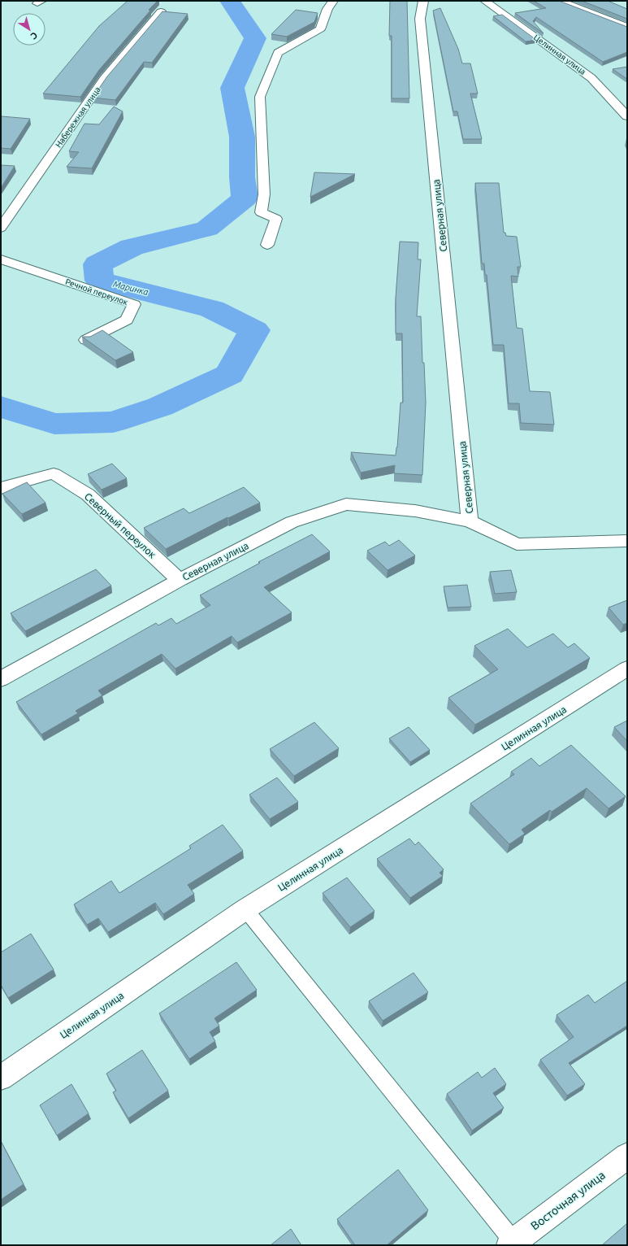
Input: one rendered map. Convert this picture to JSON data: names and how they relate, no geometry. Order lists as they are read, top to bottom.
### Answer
{
  "streets": {
    "street": [
      "Целинная улица",
      "Набережная улица",
      "Северная улица",
      "Речной переулок",
      "Северный переулок",
      "Восточная улица"
    ]
  },
  "crossings": [
    ["Северная улица", "Северный переулок"]
  ],
  "water": ["Маринка"],
  "north": "bottom right"
}
